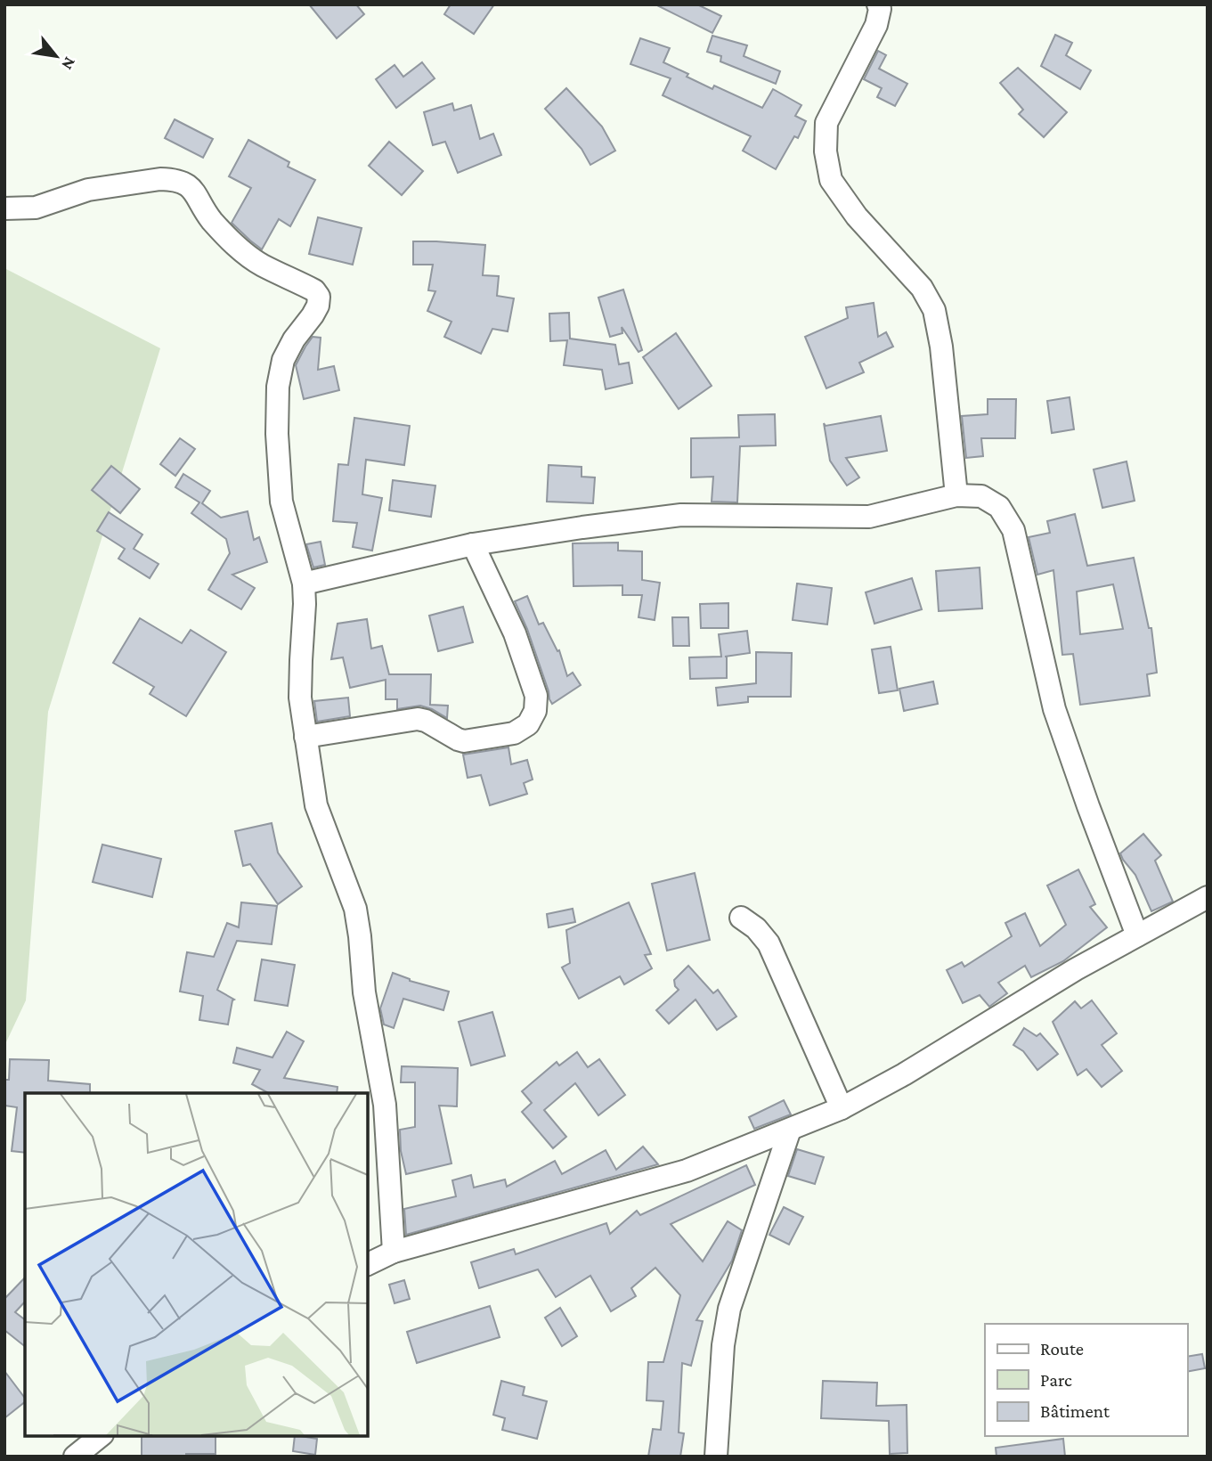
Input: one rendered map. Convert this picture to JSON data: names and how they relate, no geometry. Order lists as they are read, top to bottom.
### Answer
{
  "legend": ["Route", "Parc", "Bâtiment"],
  "north": "bottom right"
}
